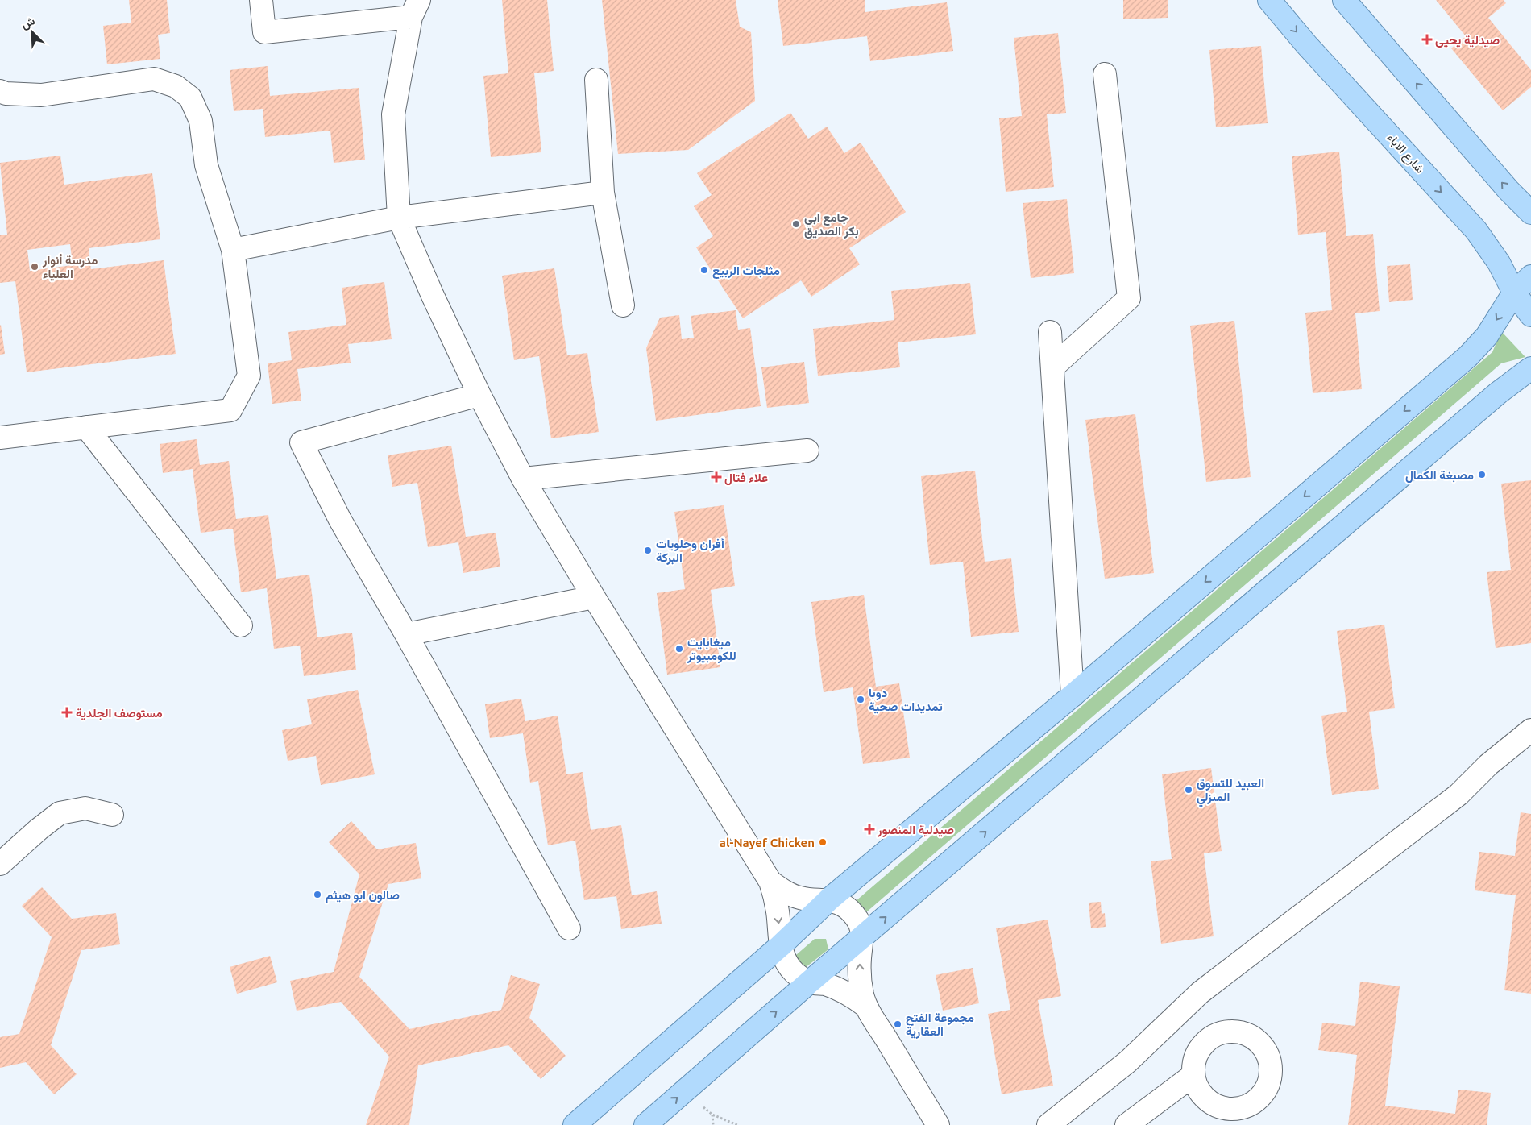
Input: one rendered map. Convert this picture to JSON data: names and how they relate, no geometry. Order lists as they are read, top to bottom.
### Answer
{
  "streets": {
    "main road": ["شارع الاباء"]
  },
  "places": {
    "health": [
      "صيدلية يحيى",
      "علاء فتال",
      "مستوصف الجلدية",
      "صيدلية المنصور"
    ],
    "other": [
      "جامع ابي بكر الصديق",
      "مدرسة أنوار العلياء",
      "مثلجات الربيع",
      "مصبغة الكمال",
      "أفران وحلويات البركة",
      "ميغابايت للكومبيوتر",
      "دوبا تمديدات صحية",
      "العبيد للتسوق المنزلي",
      "al-Nayef Chicken",
      "صالون ابو هيثم",
      "مجموعة الفتح العقارية"
    ]
  },
  "north": "top left"
}
